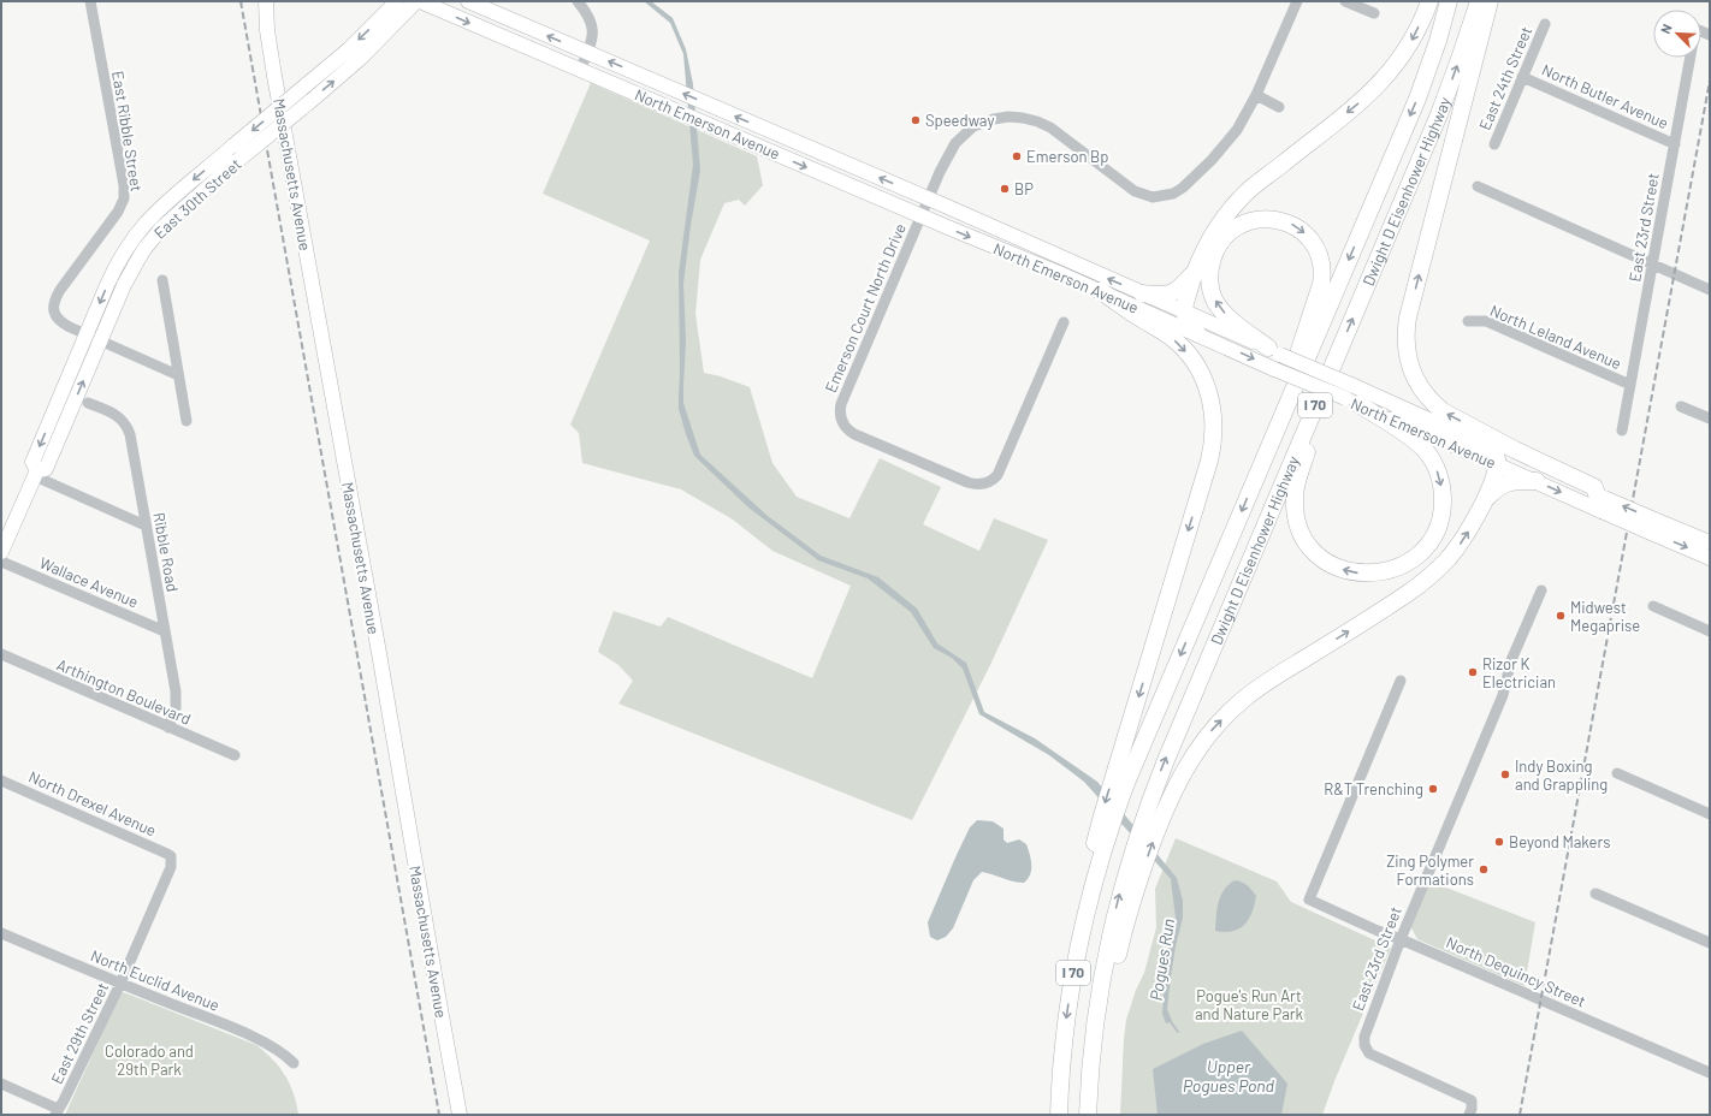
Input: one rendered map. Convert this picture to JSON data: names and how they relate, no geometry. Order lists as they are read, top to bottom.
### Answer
{
  "streets": {
    "highway": ["Dwight D Eisenhower Highway", "I 70"],
    "main road": ["North Emerson Avenue", "Massachusetts Avenue", "East 30th Street"],
    "street": [
      "East 24th Street",
      "North Butler Avenue",
      "East Ribble Street",
      "East 23rd Street",
      "Emerson Court North Drive",
      "North Leland Avenue",
      "Ribble Road",
      "Wallace Avenue",
      "Arthington Boulevard",
      "North Drexel Avenue",
      "North Dequincy Street",
      "North Euclid Avenue",
      "East 29th Street"
    ]
  },
  "crossings": [
    ["East 24th Street", "North Butler Avenue"],
    ["North Butler Avenue", "East 23rd Street"],
    ["North Emerson Avenue", "East 30th Street"],
    ["North Emerson Avenue", "Emerson Court North Drive"],
    ["East Ribble Street", "East 30th Street"],
    ["Dwight D Eisenhower Highway", "I 70"],
    ["East 23rd Street", "North Leland Avenue"],
    ["East 23rd Street", "North Dequincy Street"],
    ["Ribble Road", "Wallace Avenue"],
    ["Ribble Road", "Arthington Boulevard"],
    ["North Drexel Avenue", "East 29th Street"],
    ["North Euclid Avenue", "East 29th Street"]
  ],
  "water": ["Pogues Run", "Upper Pogues Pond"],
  "parks": ["Pogue's Run Art and Nature Park", "Colorado and 29th Park"],
  "places": [
    "Speedway",
    "Emerson Bp",
    "BP",
    "Midwest Megaprise",
    "Rizor K Electrician",
    "Indy Boxing and Grappling",
    "R&T Trenching",
    "Beyond Makers",
    "Zing Polymer Formations"
  ],
  "north": "top left"
}
